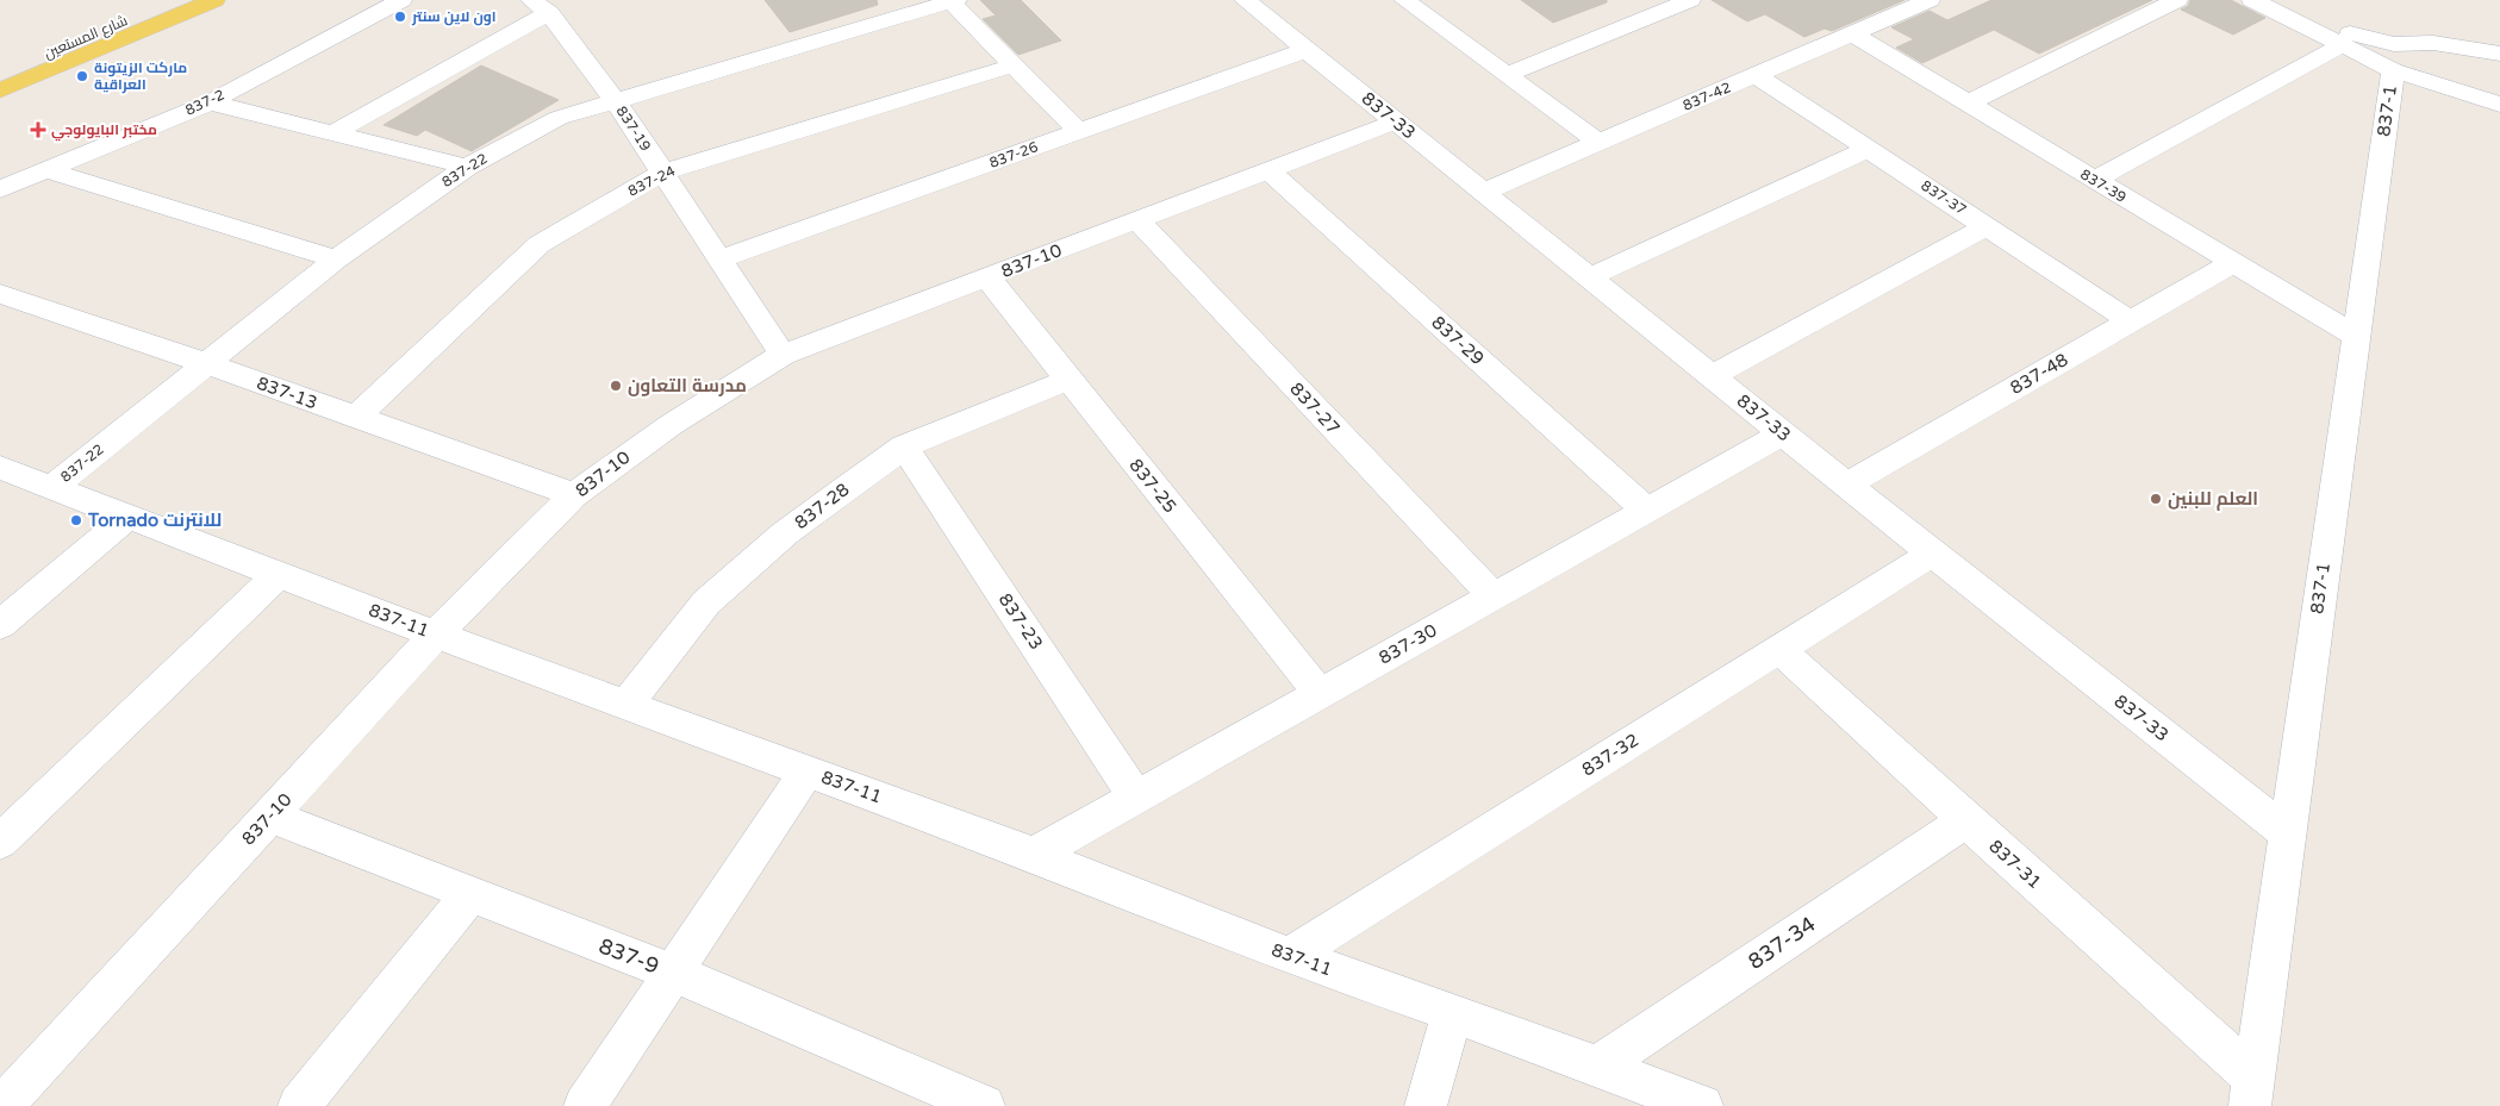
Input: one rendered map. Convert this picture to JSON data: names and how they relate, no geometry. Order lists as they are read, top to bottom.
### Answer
{
  "streets": {
    "main road": ["شارع المستعين"],
    "street": [
      "837-42",
      "837-2",
      "837-1",
      "837-33",
      "837-19",
      "837-26",
      "837-22",
      "837-24",
      "837-39",
      "837-37",
      "837-10",
      "837-29",
      "837-48",
      "837-13",
      "837-27",
      "837-25",
      "837-28",
      "837-11",
      "837-23",
      "837-30",
      "837-32",
      "837-31",
      "837-34",
      "837-9"
    ]
  },
  "crossings": [
    ["837-42", "837-33"],
    ["837-42", "837-39"],
    ["837-42", "837-37"],
    ["837-1", "837-33"],
    ["837-1", "837-39"],
    ["837-1", "837-31"],
    ["837-33", "837-26"],
    ["837-33", "837-10"],
    ["837-33", "837-48"],
    ["837-33", "837-30"],
    ["837-33", "837-32"],
    ["837-19", "837-26"],
    ["837-19", "837-22"],
    ["837-19", "837-24"],
    ["837-19", "837-10"],
    ["837-22", "837-13"],
    ["837-22", "837-11"],
    ["837-24", "837-13"],
    ["837-39", "837-48"],
    ["837-37", "837-48"],
    ["837-10", "837-29"],
    ["837-10", "837-13"],
    ["837-10", "837-27"],
    ["837-10", "837-25"],
    ["837-10", "837-11"],
    ["837-10", "837-9"],
    ["837-29", "837-30"],
    ["837-27", "837-30"],
    ["837-25", "837-28"],
    ["837-25", "837-30"],
    ["837-28", "837-11"],
    ["837-28", "837-23"],
    ["837-11", "837-30"],
    ["837-11", "837-32"],
    ["837-11", "837-34"],
    ["837-23", "837-30"],
    ["837-32", "837-31"],
    ["837-31", "837-34"]
  ],
  "places": {
    "other": [
      "اون لاين سنتر",
      "ماركت الزيتونة العراقية",
      "مدرسة التعاون",
      "العلم للبنين",
      "Tornado للانترنت"
    ],
    "health": ["مختبر البايولوجي"]
  }
}
